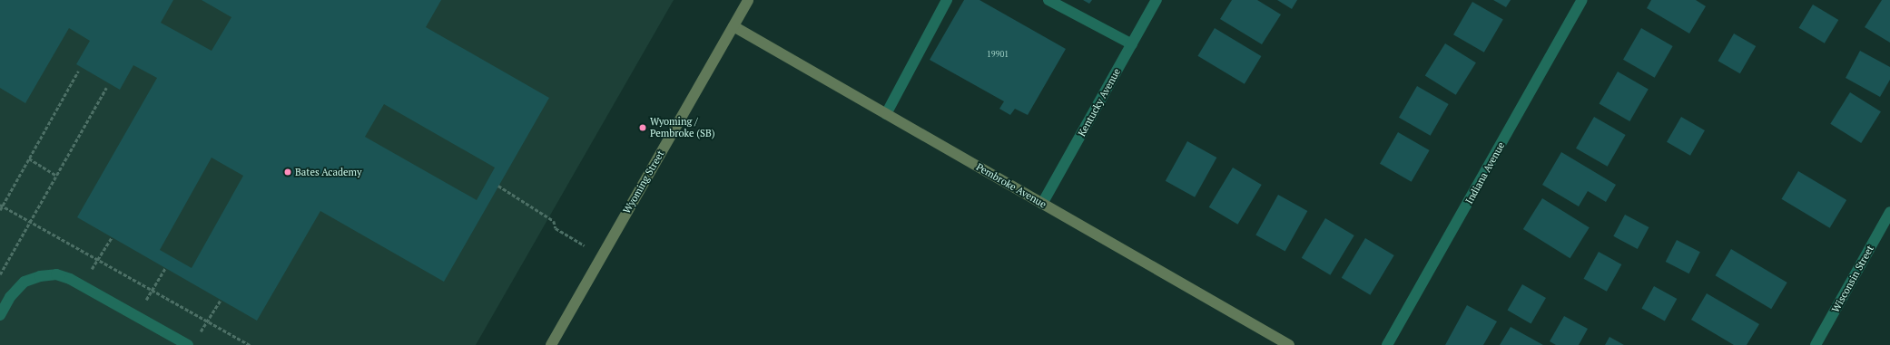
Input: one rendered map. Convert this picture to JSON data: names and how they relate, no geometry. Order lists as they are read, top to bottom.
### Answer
{
  "streets": {
    "street": [
      "Kentucky Avenue",
      "Indiana Avenue",
      "Wyoming Street",
      "Pembroke Avenue",
      "Wisconsin Street"
    ]
  },
  "crossings": [
    ["Kentucky Avenue", "Pembroke Avenue"],
    ["Wyoming Street", "Pembroke Avenue"]
  ],
  "places": ["Wyoming / Pembroke (SB)", "Bates Academy"],
  "house_numbers": ["19901"]
}
